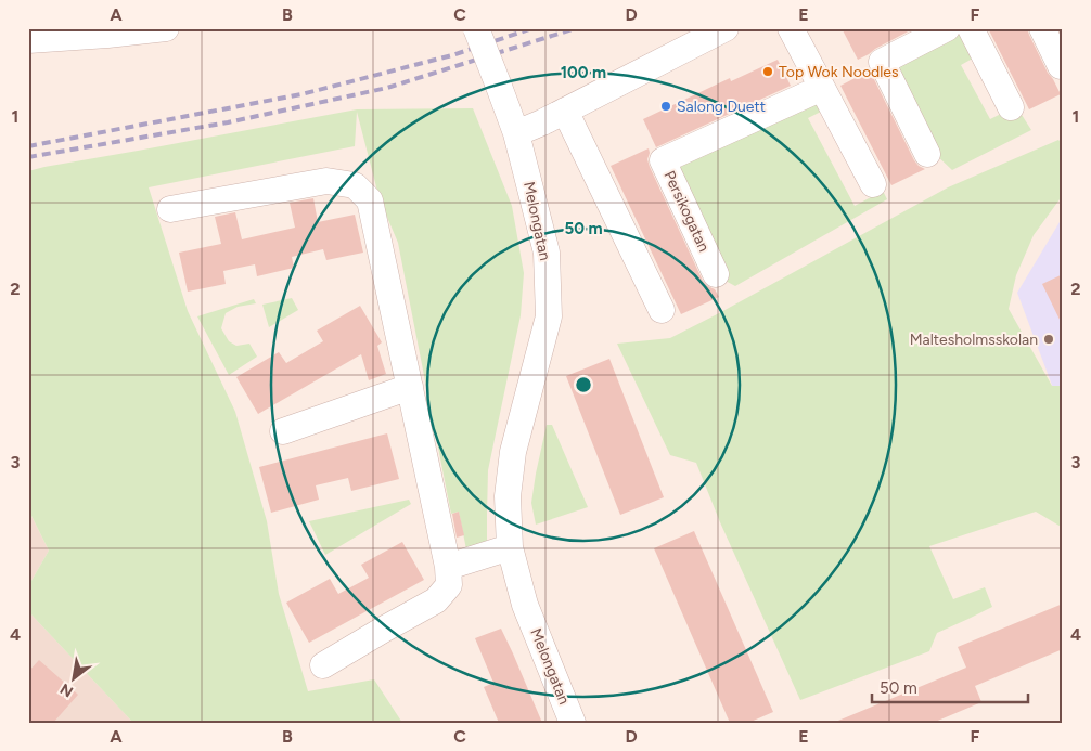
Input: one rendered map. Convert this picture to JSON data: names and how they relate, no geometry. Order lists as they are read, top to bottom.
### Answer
{
  "streets": {
    "street": ["Persikogatan", "Melongatan"]
  },
  "places": ["Top Wok Noodles", "Salong Duett", "Maltesholmsskolan"],
  "scale_bar": "50 m",
  "north": "bottom left",
  "grid": {
    "columns": [
      "A",
      "B",
      "C",
      "D",
      "E",
      "F"
    ],
    "rows": [
      "1",
      "2",
      "3",
      "4"
    ]
  },
  "rings": ["100 m", "50 m"]
}
